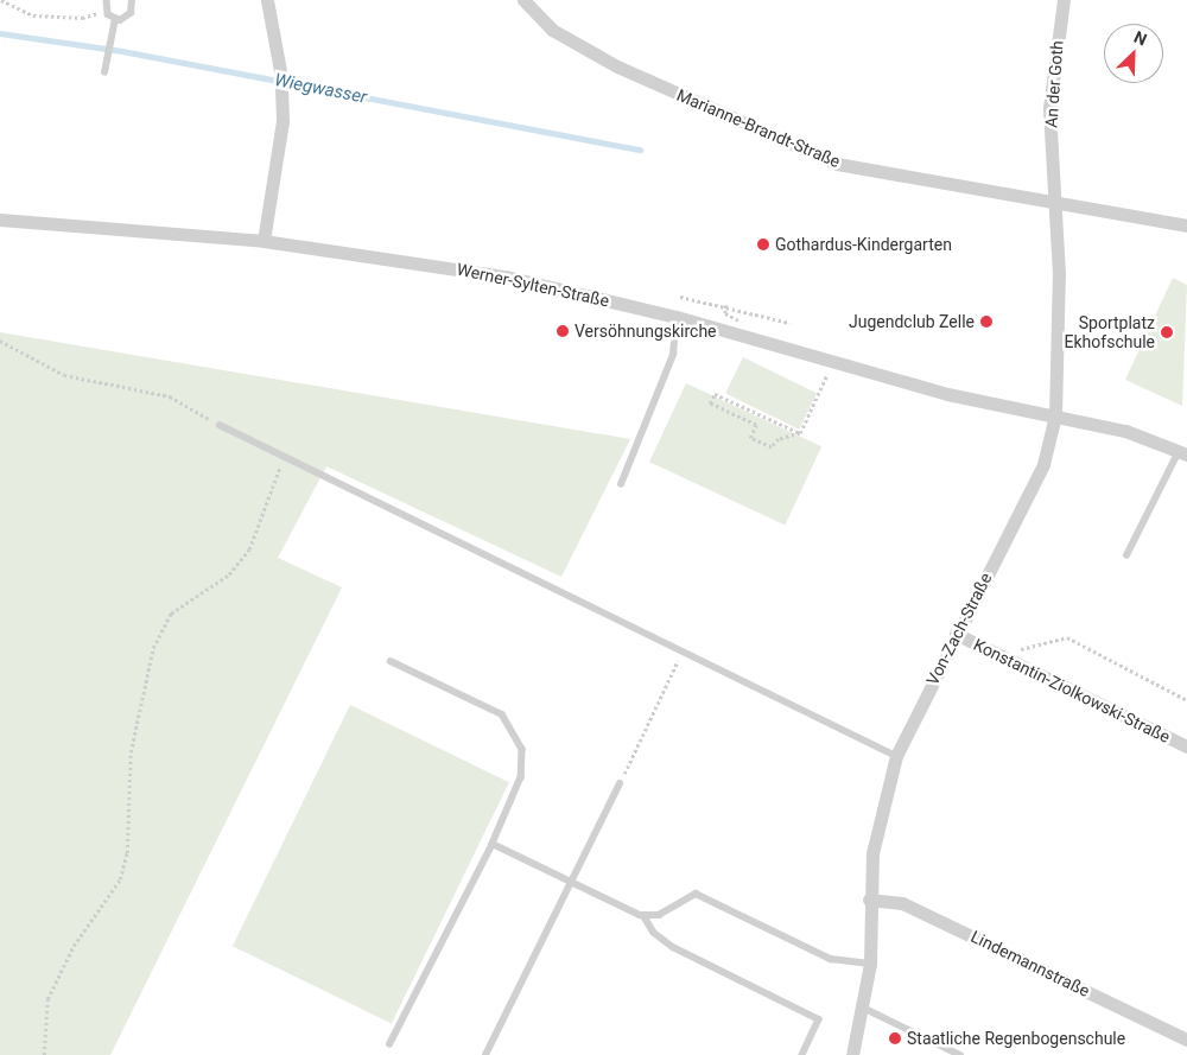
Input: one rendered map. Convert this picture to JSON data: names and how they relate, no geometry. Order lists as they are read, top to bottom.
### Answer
{
  "streets": {
    "street": [
      "An der Goth",
      "Marianne-Brandt-Straße",
      "Werner-Sylten-Straße",
      "Von-Zach-Straße",
      "Konstantin-Ziolkowski-Straße",
      "Lindemannstraße"
    ]
  },
  "crossings": [
    ["An der Goth", "Marianne-Brandt-Straße"],
    ["An der Goth", "Von-Zach-Straße"],
    ["Marianne-Brandt-Straße", "Von-Zach-Straße"],
    ["Werner-Sylten-Straße", "Von-Zach-Straße"],
    ["Von-Zach-Straße", "Konstantin-Ziolkowski-Straße"],
    ["Von-Zach-Straße", "Lindemannstraße"]
  ],
  "water": ["Wiegwasser"],
  "places": [
    "Gothardus-Kindergarten",
    "Jugendclub Zelle",
    "Versöhnungskirche",
    "Sportplatz Ekhofschule",
    "Staatliche Regenbogenschule"
  ],
  "north": "top right"
}
